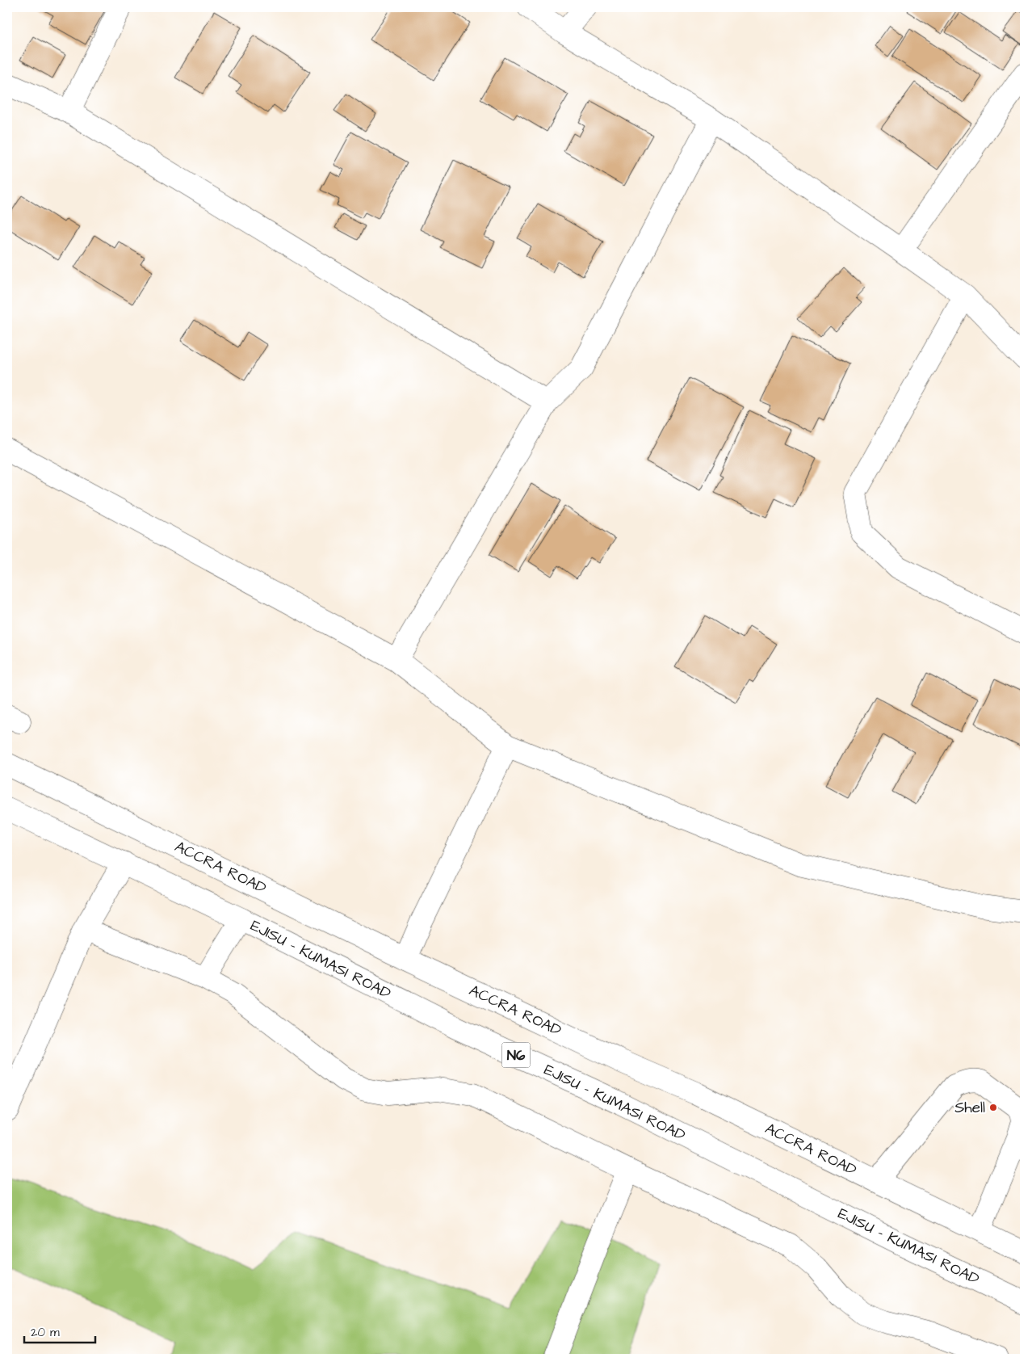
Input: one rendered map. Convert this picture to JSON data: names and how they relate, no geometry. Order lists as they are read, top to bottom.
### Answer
{
  "streets": {
    "main road": ["ACCRA ROAD", "EJISU - KUMASI ROAD", "N6"]
  },
  "places": ["Shell"],
  "scale_bar": "20 m"
}
